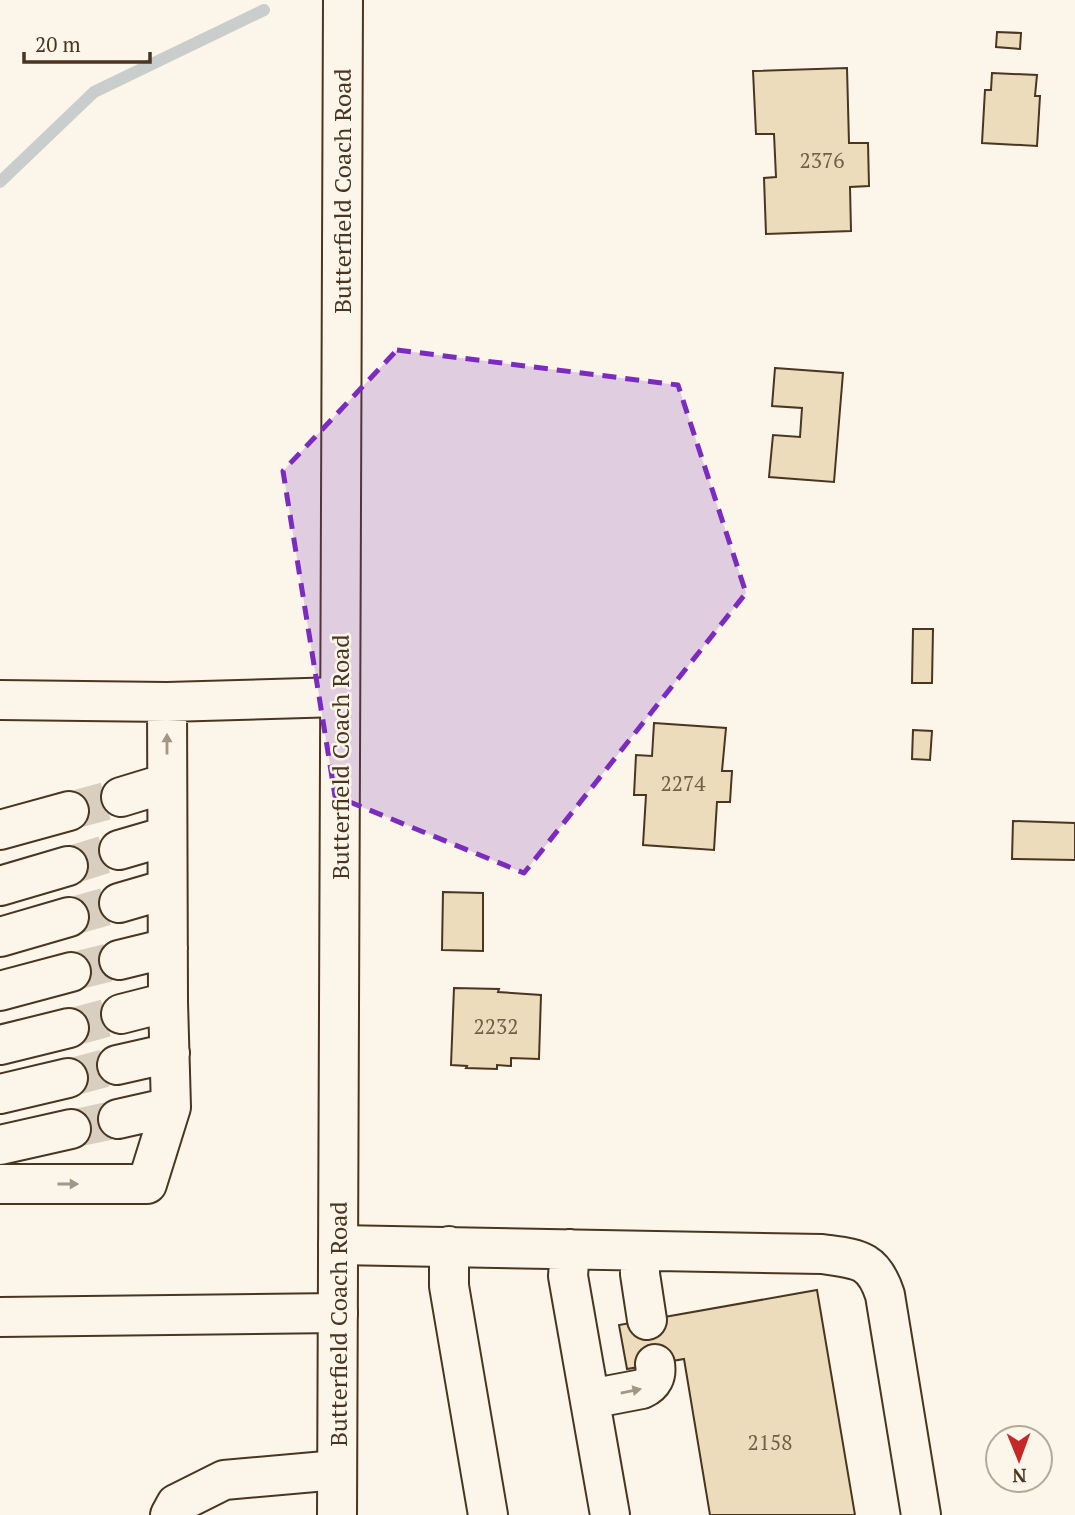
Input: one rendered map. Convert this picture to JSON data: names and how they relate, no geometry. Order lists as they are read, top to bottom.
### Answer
{
  "streets": {
    "main road": ["Butterfield Coach Road"]
  },
  "house_numbers": [
    "2376",
    "2274",
    "2232",
    "2158"
  ],
  "scale_bar": "20 m",
  "north": "bottom"
}
